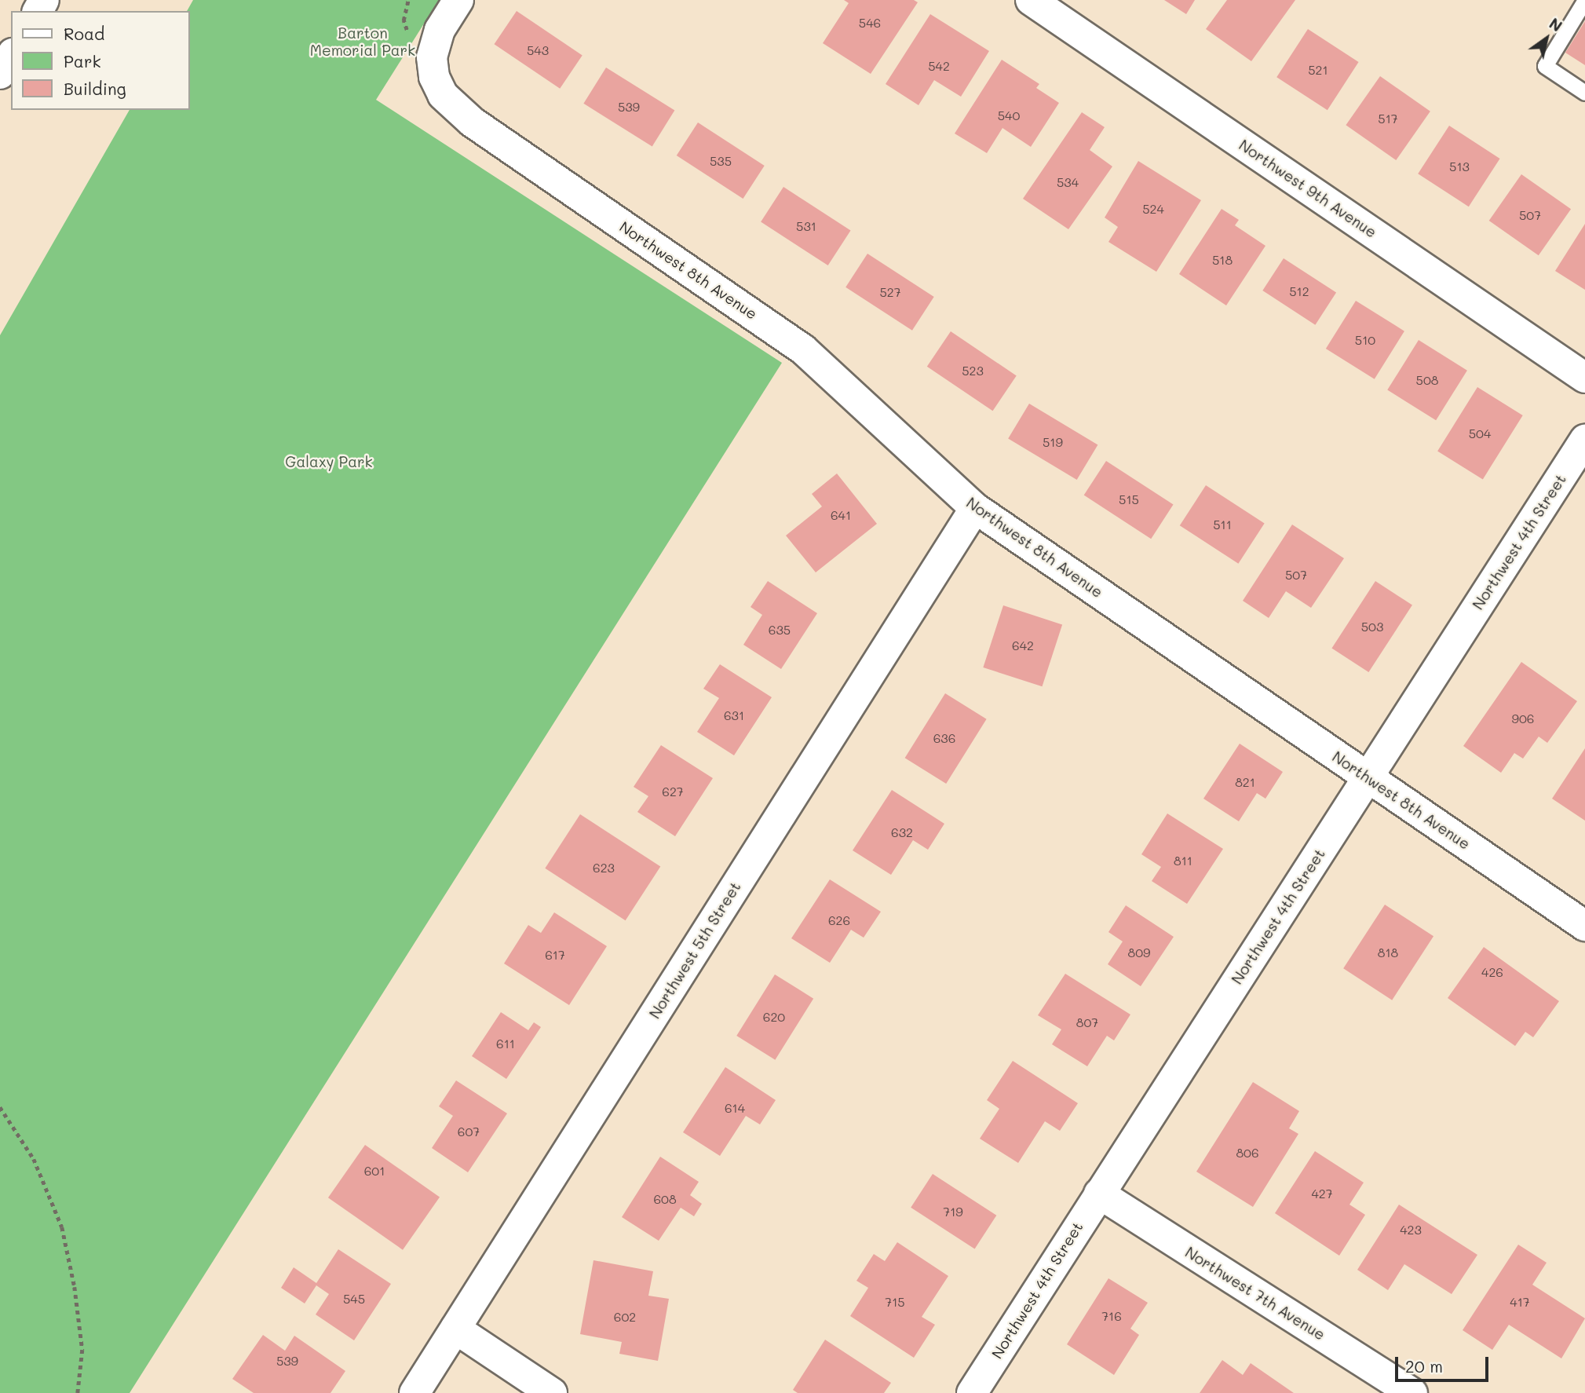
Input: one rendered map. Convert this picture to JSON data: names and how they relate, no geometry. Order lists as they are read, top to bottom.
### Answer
{
  "streets": {
    "main road": [
      "Northwest 9th Avenue",
      "Northwest 8th Avenue",
      "Northwest 4th Street",
      "Northwest 5th Street",
      "Northwest 7th Avenue"
    ]
  },
  "crossings": [
    ["Northwest 8th Avenue", "Northwest 4th Street"],
    ["Northwest 8th Avenue", "Northwest 5th Street"],
    ["Northwest 4th Street", "Northwest 7th Avenue"]
  ],
  "parks": ["Barton Memorial Park", "Galaxy Park"],
  "house_numbers": [
    "546",
    "543",
    "542",
    "521",
    "539",
    "540",
    "517",
    "535",
    "513",
    "534",
    "524",
    "507",
    "531",
    "518",
    "512",
    "527",
    "510",
    "523",
    "508",
    "504",
    "519",
    "515",
    "641",
    "511",
    "507",
    "503",
    "635",
    "642",
    "631",
    "906",
    "636",
    "821",
    "627",
    "632",
    "811",
    "623",
    "626",
    "809",
    "818",
    "617",
    "426",
    "620",
    "807",
    "611",
    "614",
    "607",
    "806",
    "601",
    "427",
    "608",
    "719",
    "423",
    "545",
    "715",
    "417",
    "716",
    "602",
    "539"
  ],
  "legend": ["Road", "Park", "Building"],
  "scale_bar": "20 m",
  "north": "top right"
}
